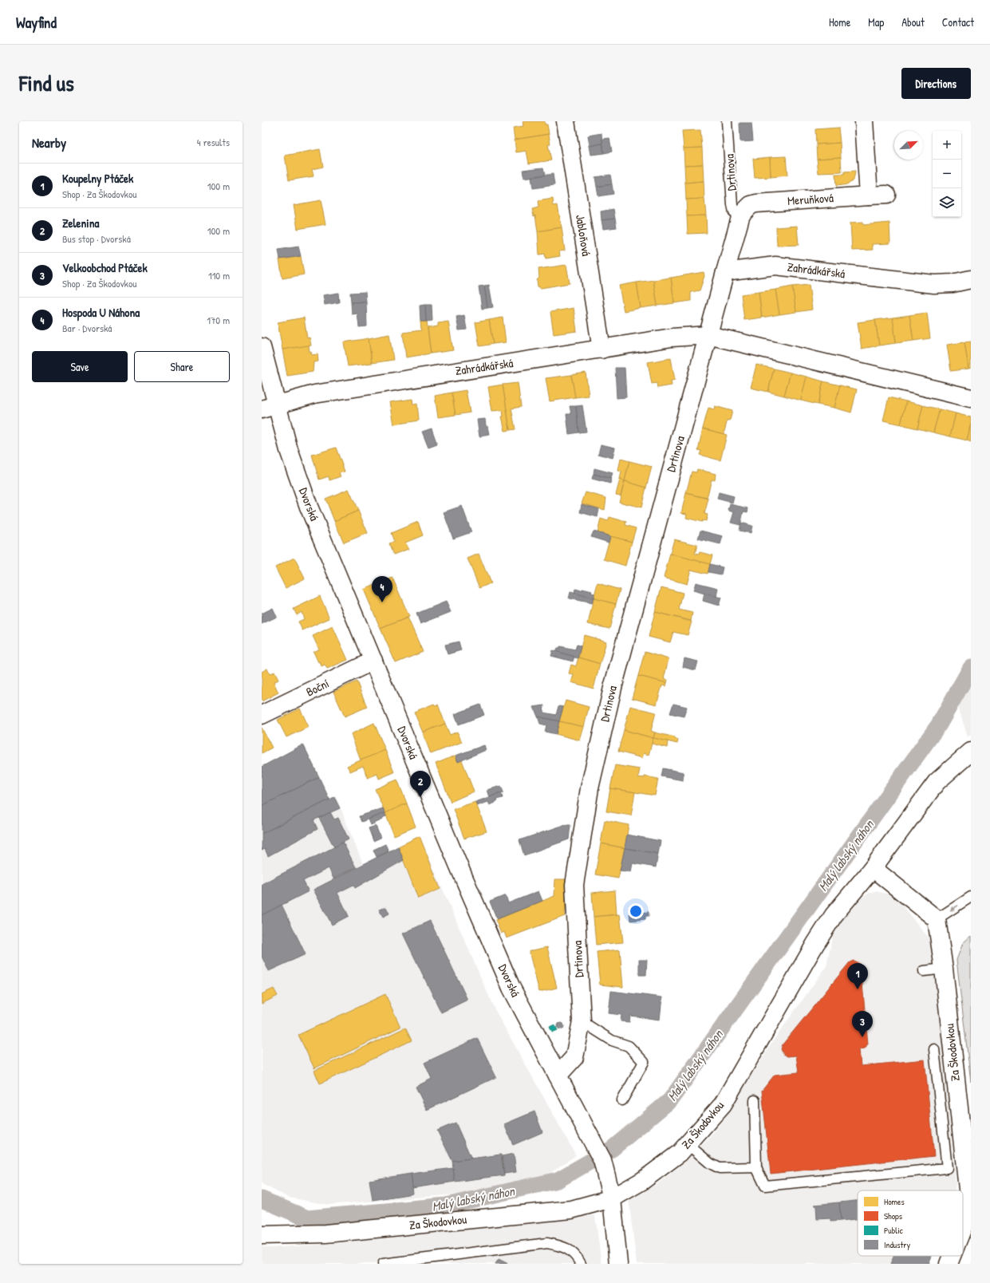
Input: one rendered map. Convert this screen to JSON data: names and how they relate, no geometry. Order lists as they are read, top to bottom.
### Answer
{
  "streets": {
    "street": [
      "Drtinova",
      "Meruňková",
      "Jabloňová",
      "Zahrádkářská",
      "Dvorská",
      "Boční",
      "Za Škodovkou"
    ]
  },
  "crossings": [
    ["Drtinova", "Meruňková"],
    ["Drtinova", "Zahrádkářská"],
    ["Drtinova", "Dvorská"],
    ["Meruňková", "Zahrádkářská"],
    ["Jabloňová", "Zahrádkářská"],
    ["Zahrádkářská", "Dvorská"],
    ["Dvorská", "Boční"],
    ["Dvorská", "Za Škodovkou"]
  ],
  "water": ["Malý labský náhon"],
  "legend": [
    "Homes",
    "Shops",
    "Public",
    "Industry"
  ],
  "north": "top right",
  "page": {
    "header": "Wayfind",
    "nav": [
      "Home",
      "Map",
      "About",
      "Contact"
    ],
    "title": "Find us",
    "buttons": [
      "Directions",
      ["Save", "Share"]
    ],
    "heading": ["Nearby", "4 results"],
    "map_buttons": ["+", "−"],
    "list": [
      {
        "mark": "1",
        "name": "Koupelny Ptáček",
        "note": "Shop · Za Škodovkou",
        "value": "100 m"
      },
      {
        "mark": "2",
        "name": "Zelenina",
        "note": "Bus stop · Dvorská",
        "value": "100 m"
      },
      {
        "mark": "3",
        "name": "Velkoobchod Ptáček",
        "note": "Shop · Za Škodovkou",
        "value": "110 m"
      },
      {
        "mark": "4",
        "name": "Hospoda U Náhona",
        "note": "Bar · Dvorská",
        "value": "170 m"
      }
    ],
    "pins": [
      "4",
      "2",
      "1",
      "3"
    ]
  }
}
